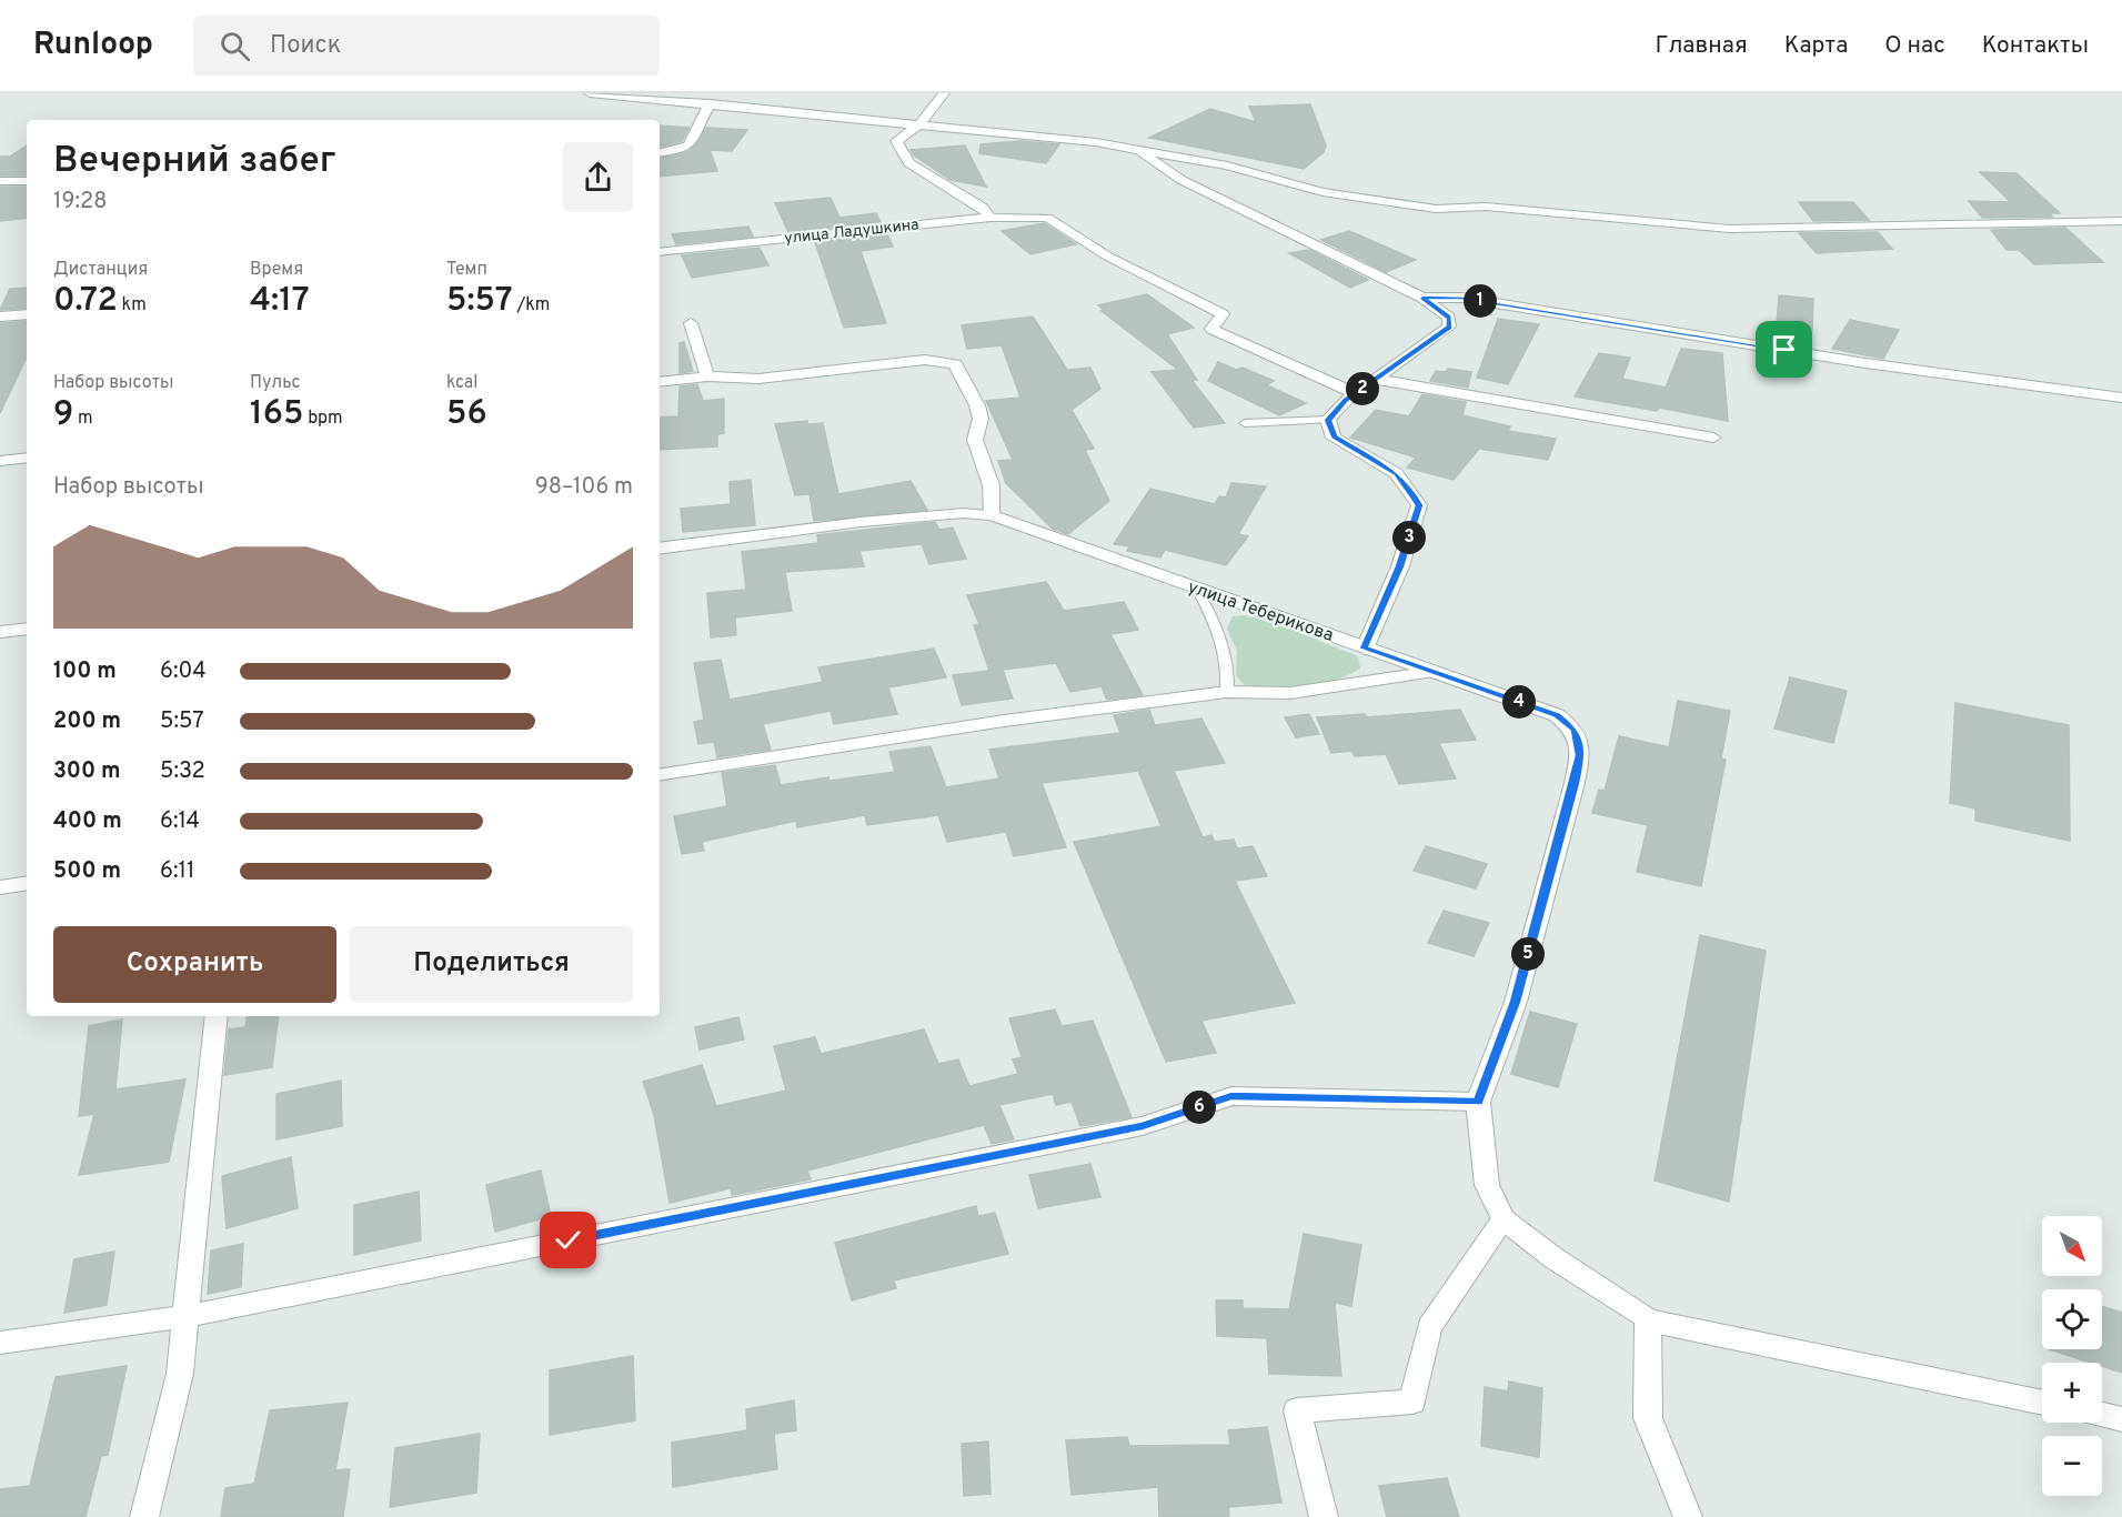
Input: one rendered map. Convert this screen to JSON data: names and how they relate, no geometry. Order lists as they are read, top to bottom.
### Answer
{
  "streets": {
    "street": ["улица Ладушкина", "улица Теберикова"]
  },
  "north": "bottom right",
  "page": {
    "header": "Runloop",
    "search": "Поиск",
    "nav": [
      "Главная",
      "Карта",
      "О нас",
      "Контакты"
    ],
    "heading": ["Вечерний забег", "19:28"],
    "stats": [
      ["Дистанция", "0.72 km"],
      ["Время", "4:17"],
      ["Темп", "5:57 /km"],
      ["Набор высоты", "9 m"],
      ["Пульс", "165 bpm"],
      ["kcal", "56"]
    ],
    "pins": [
      "1",
      "2",
      "3",
      "4",
      "5",
      "6"
    ],
    "chart": ["Набор высоты", "98–106 m"],
    "list": [
      {
        "name": "100 m",
        "note": "6:04"
      },
      {
        "name": "200 m",
        "note": "5:57"
      },
      {
        "name": "300 m",
        "note": "5:32"
      },
      {
        "name": "400 m",
        "note": "6:14"
      },
      {
        "name": "500 m",
        "note": "6:11"
      }
    ],
    "buttons": ["Сохранить", "Поделиться"],
    "map_buttons": ["+", "−"]
  }
}
